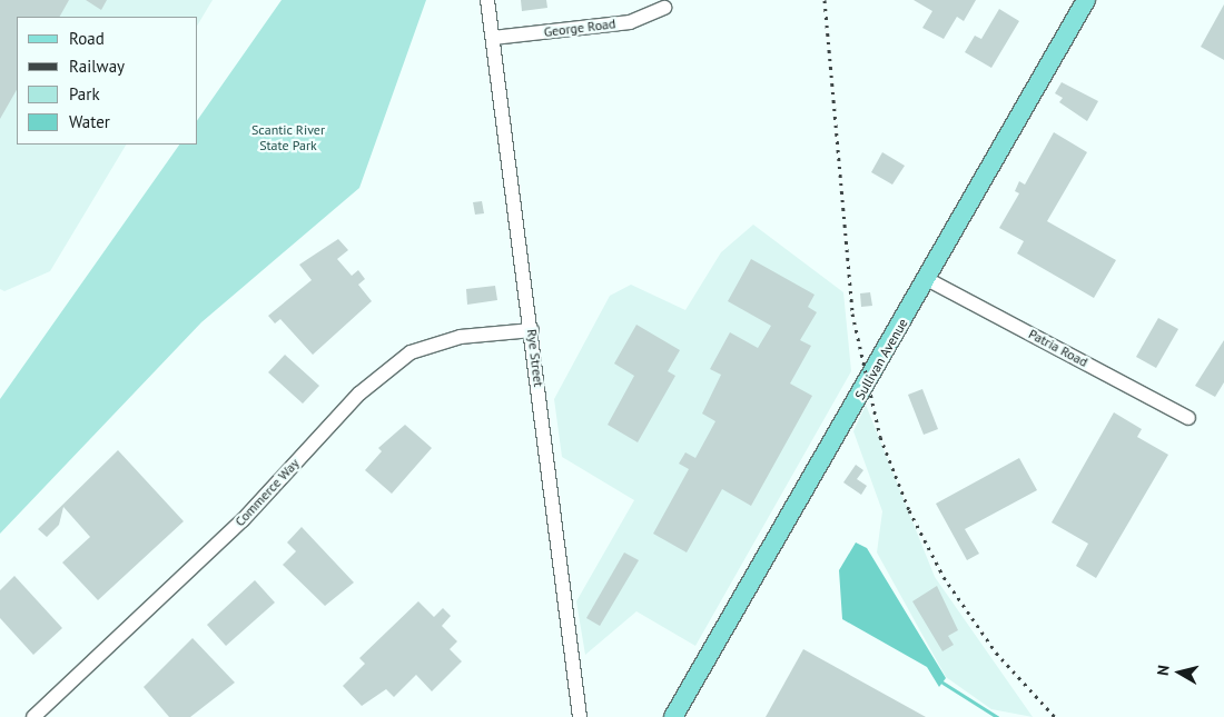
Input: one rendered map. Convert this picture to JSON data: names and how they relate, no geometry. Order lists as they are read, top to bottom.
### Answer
{
  "streets": {
    "main road": ["Sullivan Avenue"],
    "street": [
      "George Road",
      "Patria Road",
      "Rye Street",
      "Commerce Way"
    ]
  },
  "crossings": [
    ["George Road", "Rye Street"],
    ["Patria Road", "Sullivan Avenue"],
    ["Rye Street", "Commerce Way"]
  ],
  "parks": ["Scantic River State Park"],
  "legend": [
    "Road",
    "Railway",
    "Park",
    "Water"
  ],
  "north": "left"
}
